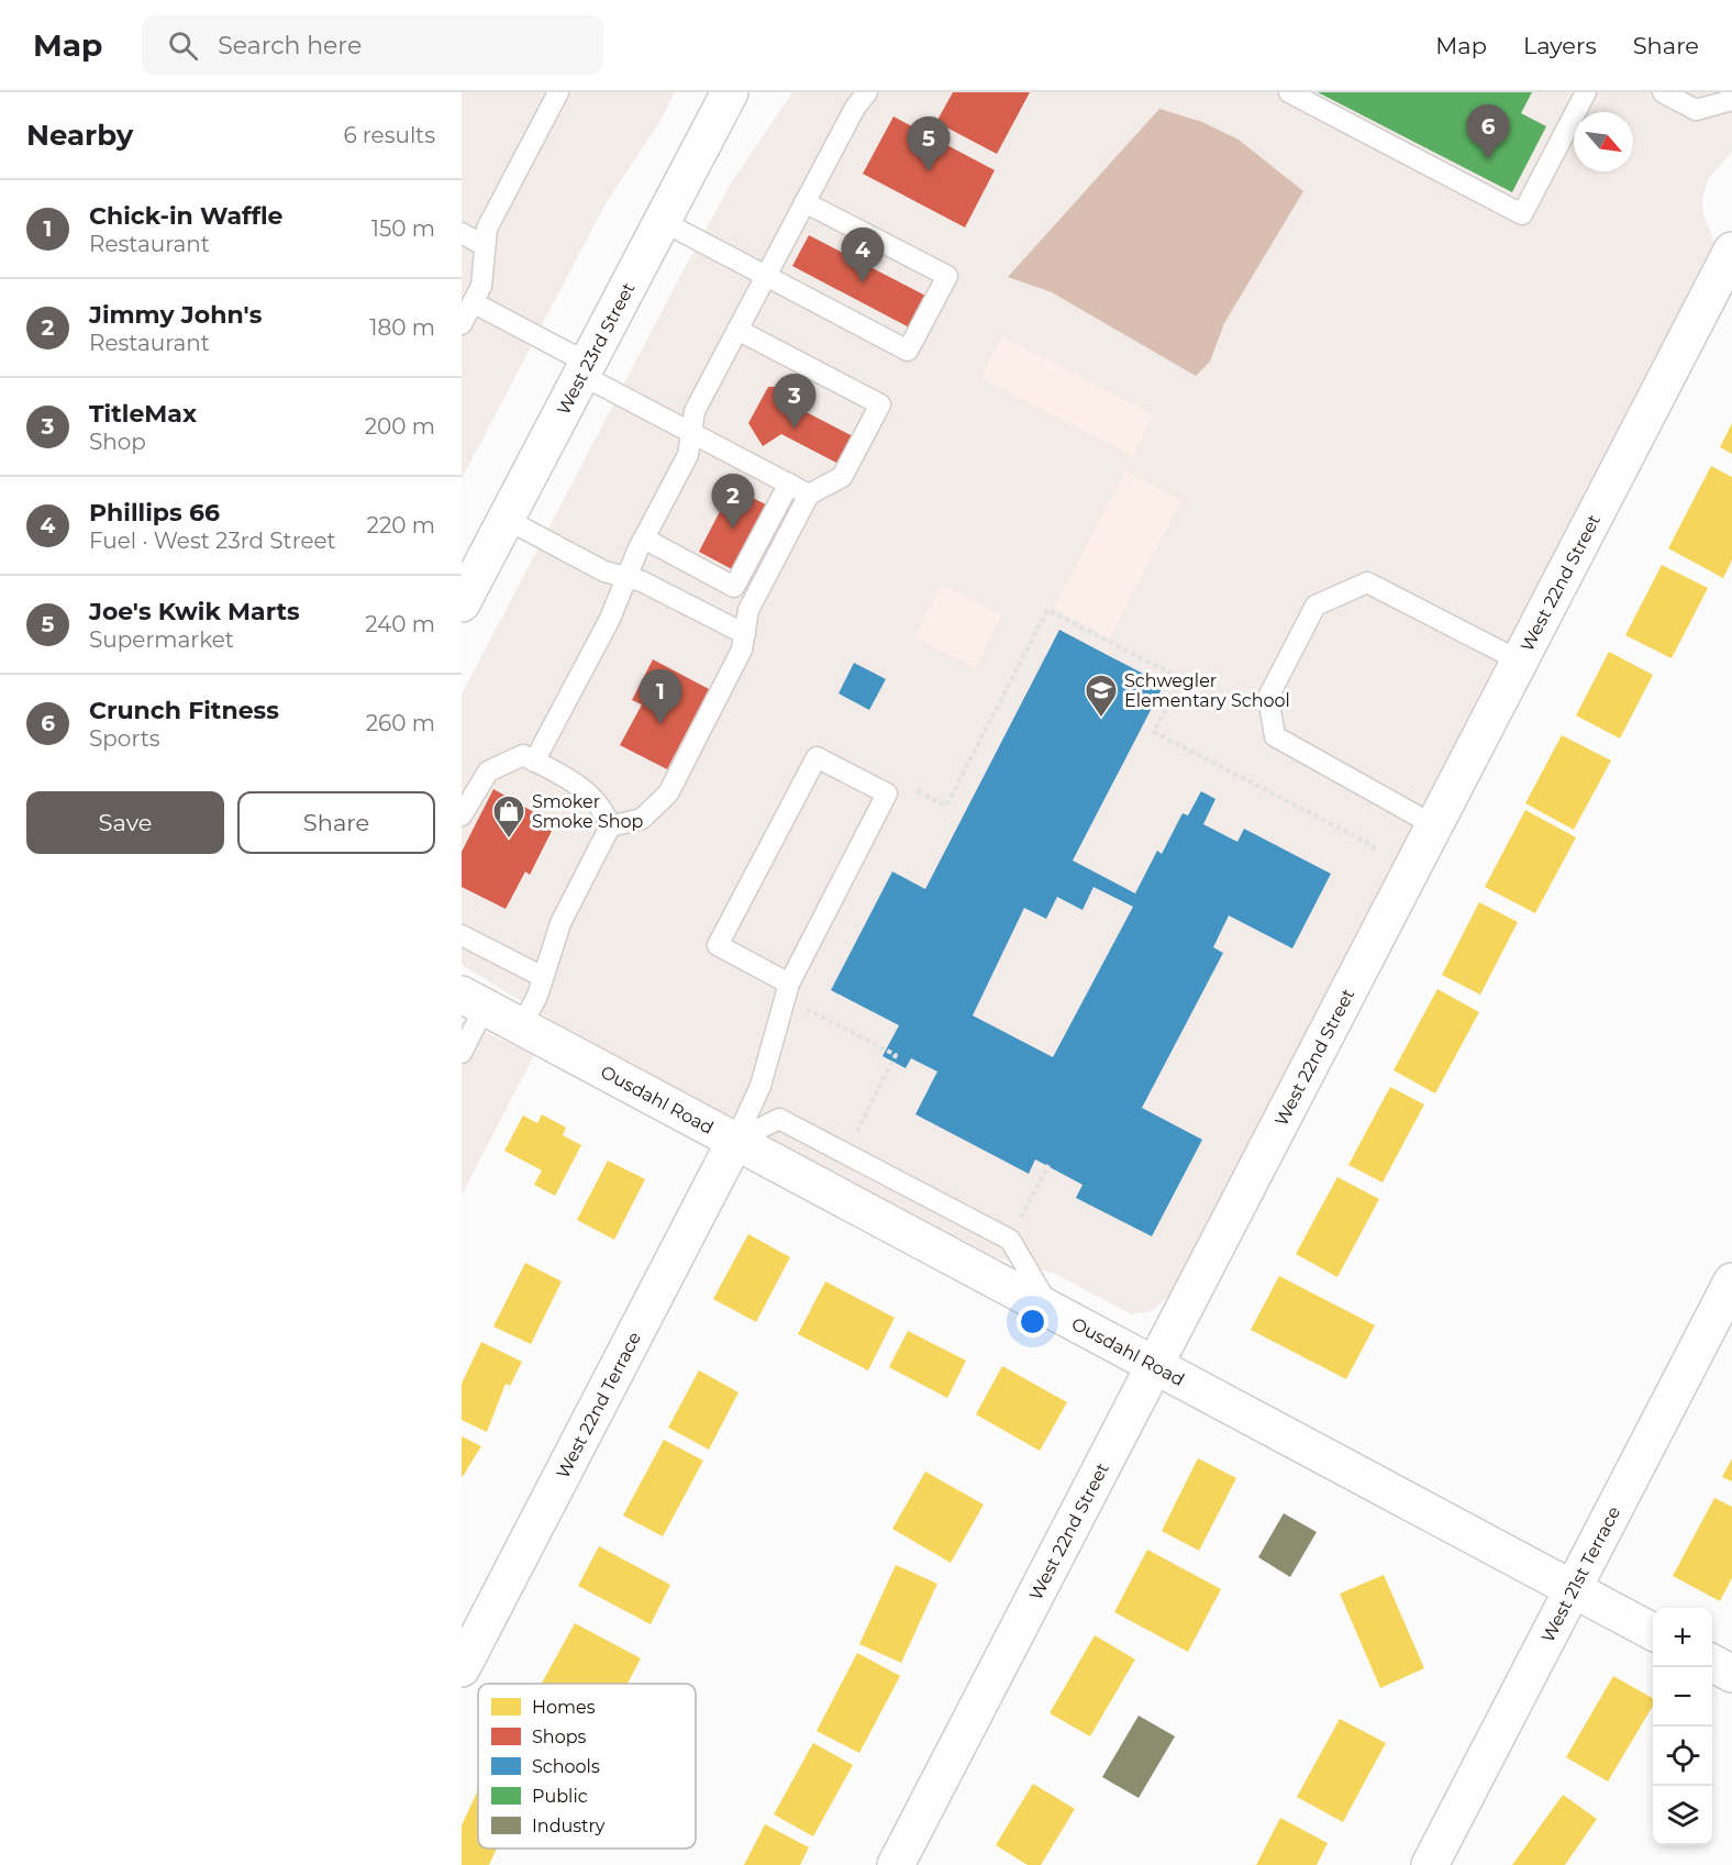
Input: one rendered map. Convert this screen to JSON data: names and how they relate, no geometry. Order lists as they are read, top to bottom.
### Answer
{
  "streets": {
    "street": [
      "West 23rd Street",
      "West 22nd Street",
      "Ousdahl Road",
      "West 22nd Terrace",
      "West 21st Terrace"
    ]
  },
  "crossings": [
    ["West 22nd Street", "Ousdahl Road"],
    ["Ousdahl Road", "West 22nd Terrace"],
    ["Ousdahl Road", "West 21st Terrace"]
  ],
  "places": {
    "school or university": ["Schwegler Elementary School"],
    "shop": ["Smoker Smoke Shop"]
  },
  "legend": [
    "Homes",
    "Shops",
    "Schools",
    "Public",
    "Industry"
  ],
  "north": "bottom right",
  "page": {
    "header": "Map",
    "search": "Search here",
    "nav": ["Map", "Layers", "Share"],
    "heading": ["Nearby", "6 results"],
    "pins": [
      "6",
      "5",
      "4",
      "3",
      "2",
      "1"
    ],
    "list": [
      {
        "mark": "1",
        "name": "Chick-in Waffle",
        "note": "Restaurant",
        "value": "150 m"
      },
      {
        "mark": "2",
        "name": "Jimmy John's",
        "note": "Restaurant",
        "value": "180 m"
      },
      {
        "mark": "3",
        "name": "TitleMax",
        "note": "Shop",
        "value": "200 m"
      },
      {
        "mark": "4",
        "name": "Phillips 66",
        "note": "Fuel · West 23rd Street",
        "value": "220 m"
      },
      {
        "mark": "5",
        "name": "Joe's Kwik Marts",
        "note": "Supermarket",
        "value": "240 m"
      },
      {
        "mark": "6",
        "name": "Crunch Fitness",
        "note": "Sports",
        "value": "260 m"
      }
    ],
    "buttons": ["Save", "Share"],
    "map_buttons": ["+", "−"]
  }
}
